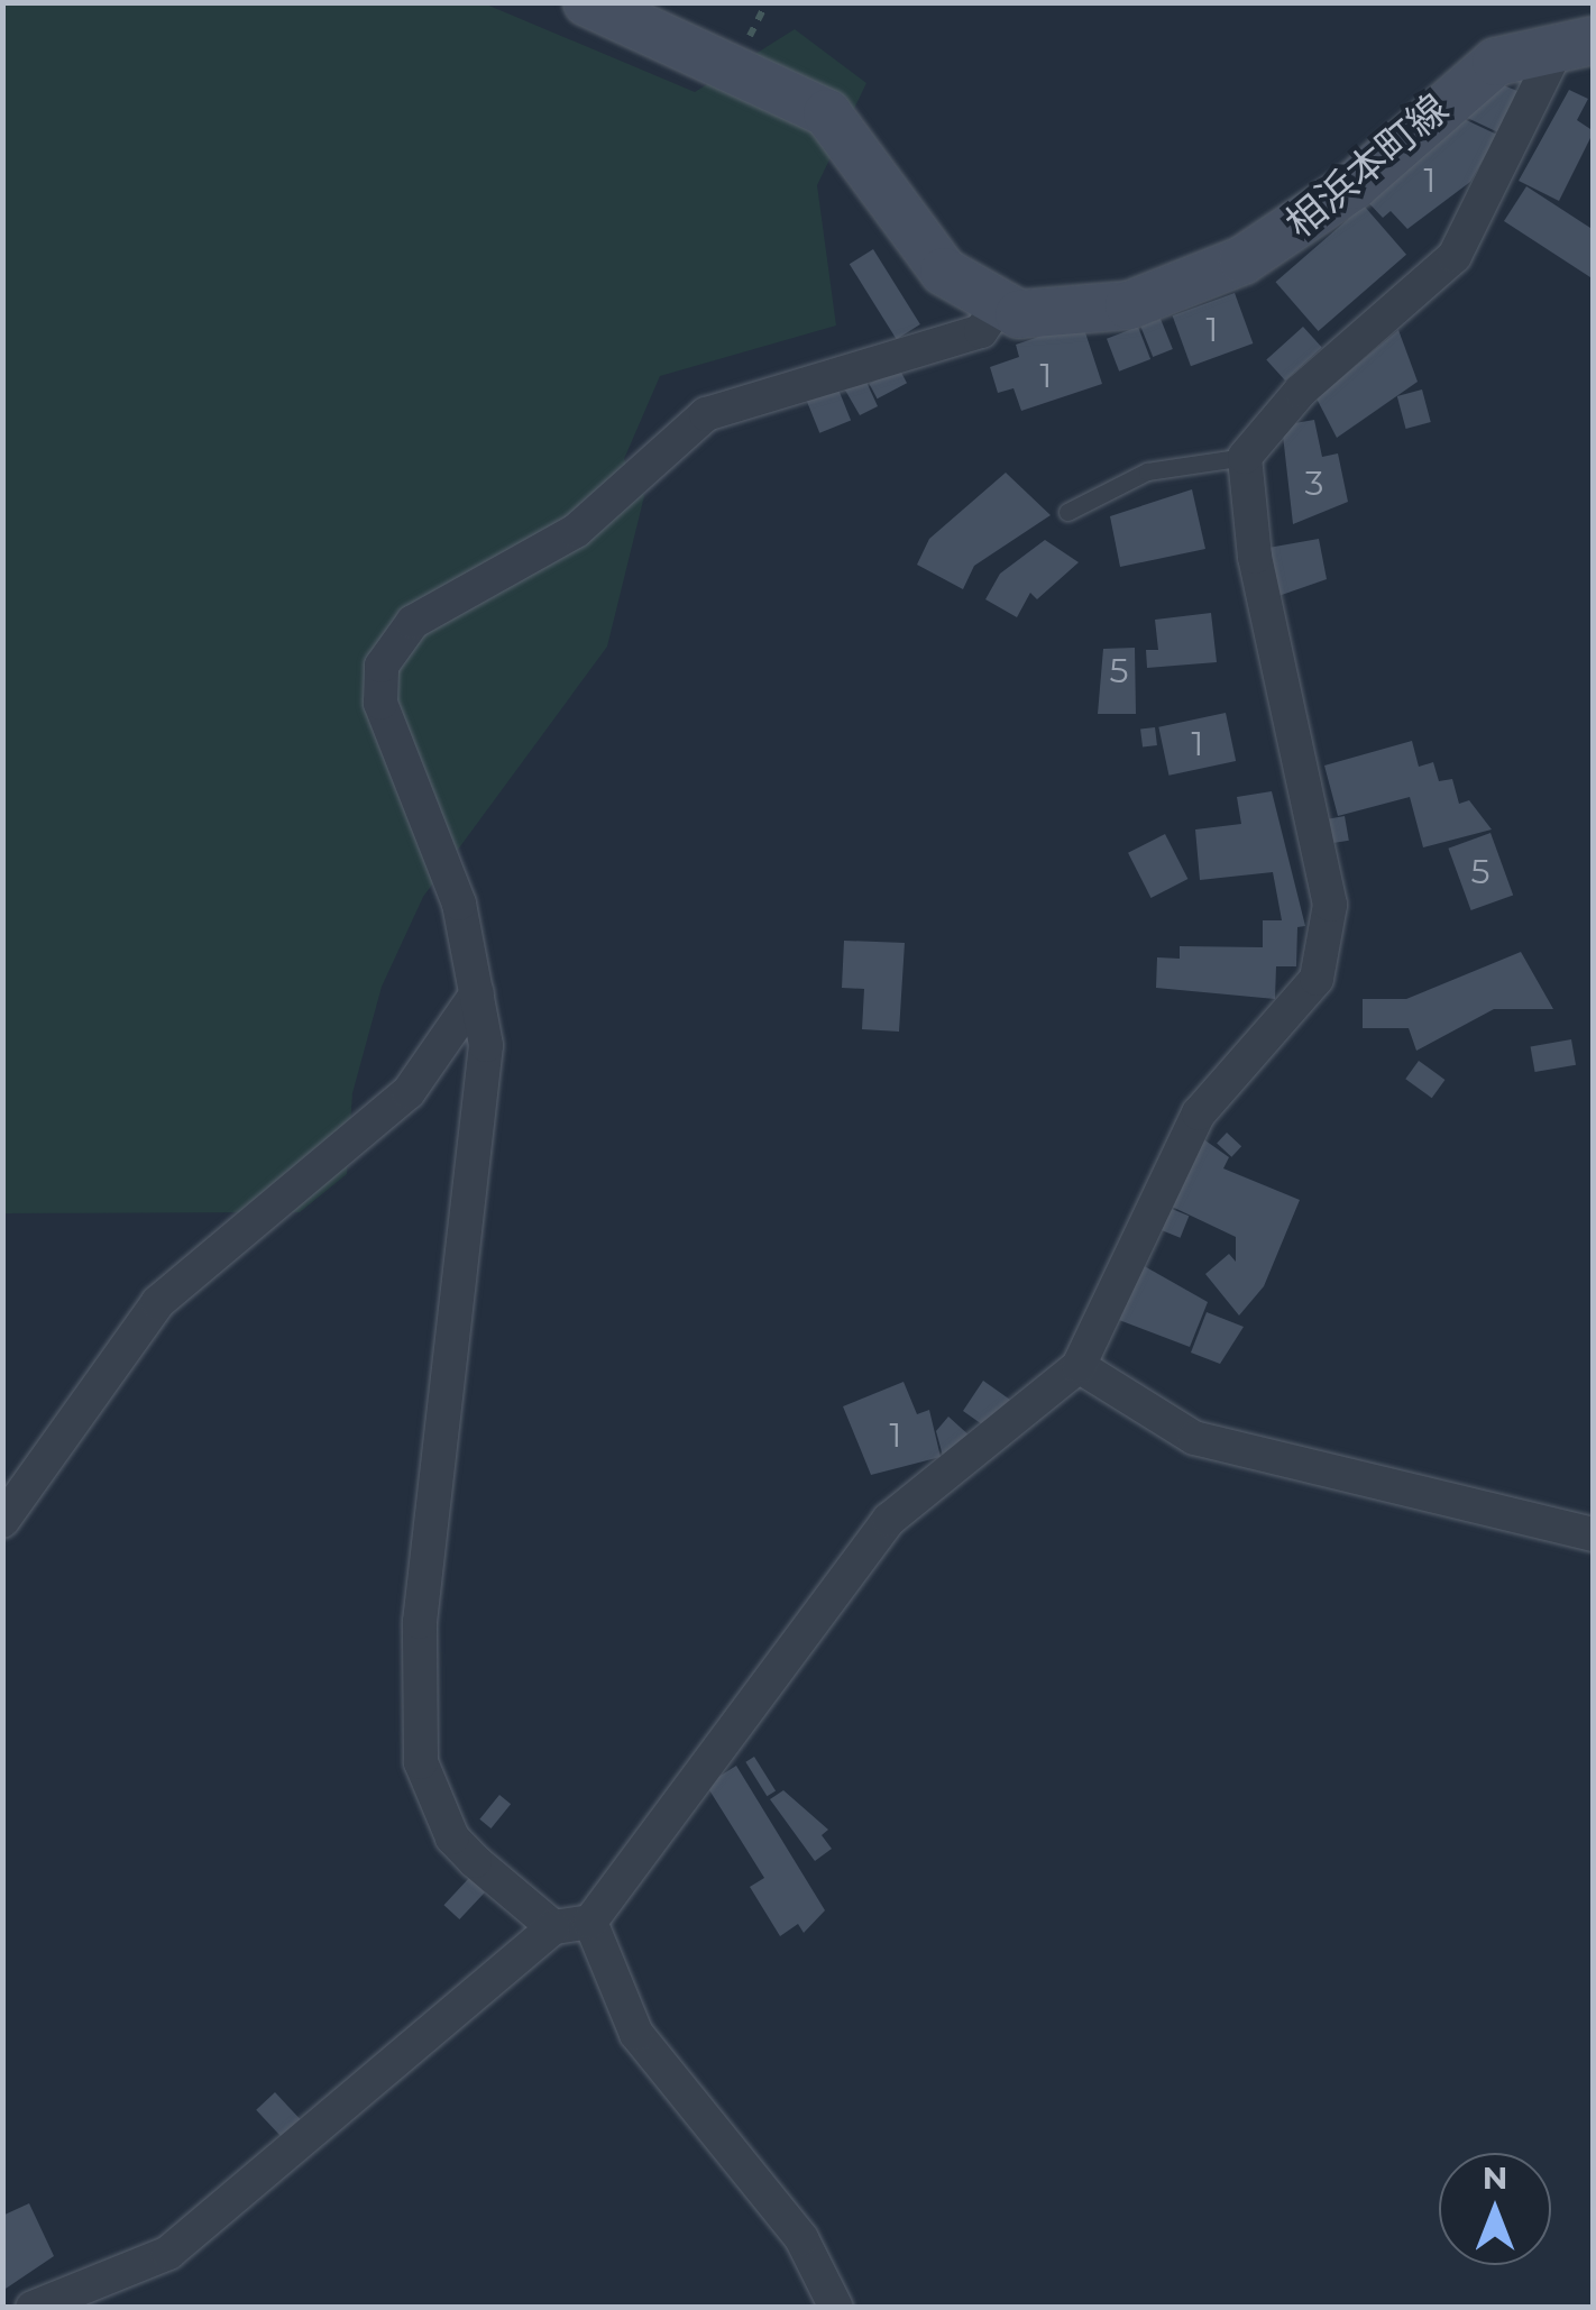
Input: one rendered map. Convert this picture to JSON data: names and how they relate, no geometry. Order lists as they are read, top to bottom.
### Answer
{
  "streets": {
    "main road": ["相浜本町線"]
  },
  "house_numbers": [
    "1",
    "1",
    "1",
    "3",
    "5",
    "1",
    "5",
    "1"
  ],
  "north": "top"
}
